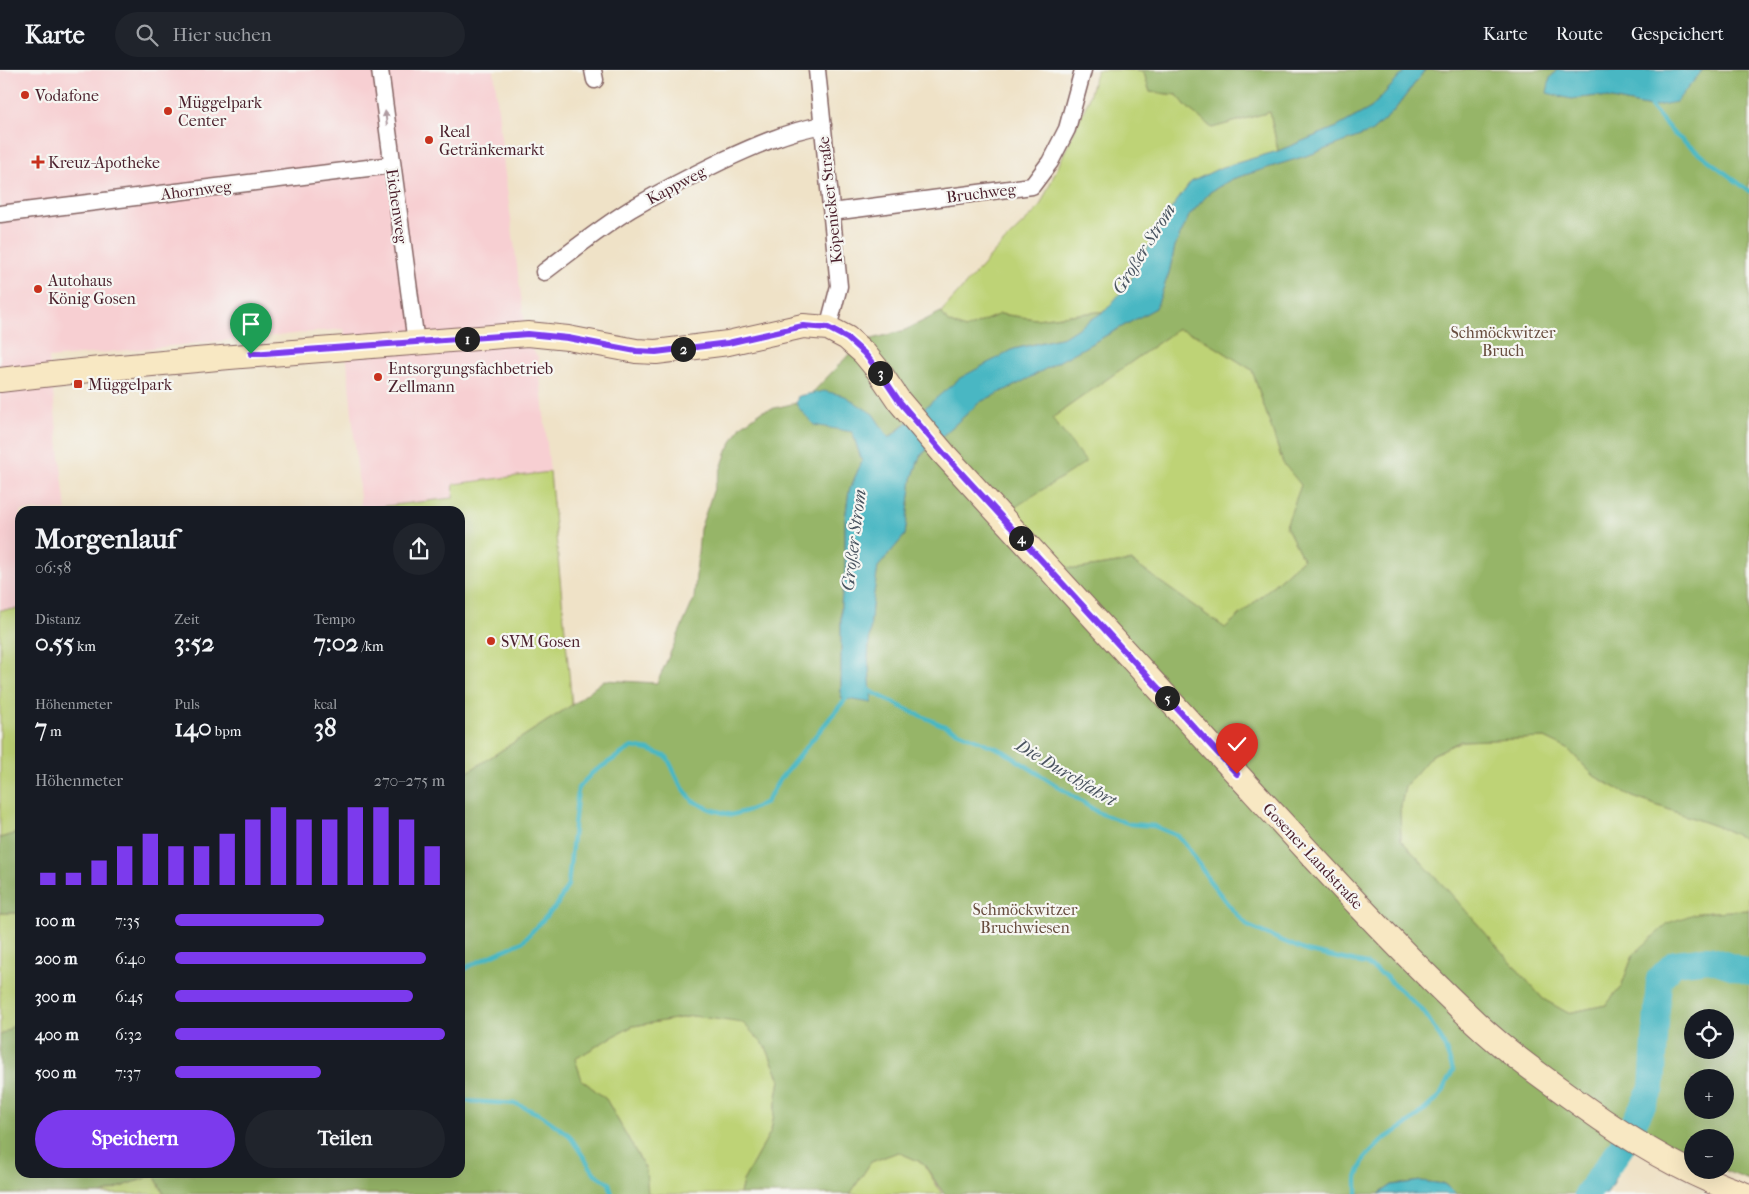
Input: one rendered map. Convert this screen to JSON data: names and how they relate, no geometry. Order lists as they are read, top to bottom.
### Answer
{
  "streets": {
    "main road": ["Gosener Landstraße"],
    "street": [
      "Kappweg",
      "Ahornweg",
      "Bruchweg",
      "Köpenicker Straße",
      "Eichenweg"
    ]
  },
  "crossings": [
    ["Kappweg", "Köpenicker Straße"],
    ["Ahornweg", "Eichenweg"],
    ["Bruchweg", "Köpenicker Straße"],
    ["Köpenicker Straße", "Gosener Landstraße"]
  ],
  "water": ["Großer Strom", "Die Durchfahrt"],
  "parks": ["Schmöckwitzer Bruch", "Schmöckwitzer Bruchwiesen"],
  "places": {
    "other": [
      "Vodafone",
      "Müggelpark Center",
      "Real Getränkemarkt",
      "Autohaus König Gosen",
      "Entsorgungsfachbetrieb Zellmann",
      "SVM Gosen"
    ],
    "health": ["Kreuz-Apotheke"],
    "transit": ["Müggelpark"]
  },
  "page": {
    "header": "Karte",
    "search": "Hier suchen",
    "nav": ["Karte", "Route", "Gespeichert"],
    "pins": [
      "1",
      "2",
      "3",
      "4",
      "5"
    ],
    "heading": ["Morgenlauf", "06:58"],
    "stats": [
      ["Distanz", "0.55 km"],
      ["Zeit", "3:52"],
      ["Tempo", "7:02 /km"],
      ["Höhenmeter", "7 m"],
      ["Puls", "140 bpm"],
      ["kcal", "38"]
    ],
    "chart": ["Höhenmeter", "270–275 m"],
    "list": [
      {
        "name": "100 m",
        "note": "7:35"
      },
      {
        "name": "200 m",
        "note": "6:40"
      },
      {
        "name": "300 m",
        "note": "6:45"
      },
      {
        "name": "400 m",
        "note": "6:32"
      },
      {
        "name": "500 m",
        "note": "7:37"
      }
    ],
    "map_buttons": ["+", "−"],
    "buttons": ["Speichern", "Teilen"]
  }
}
